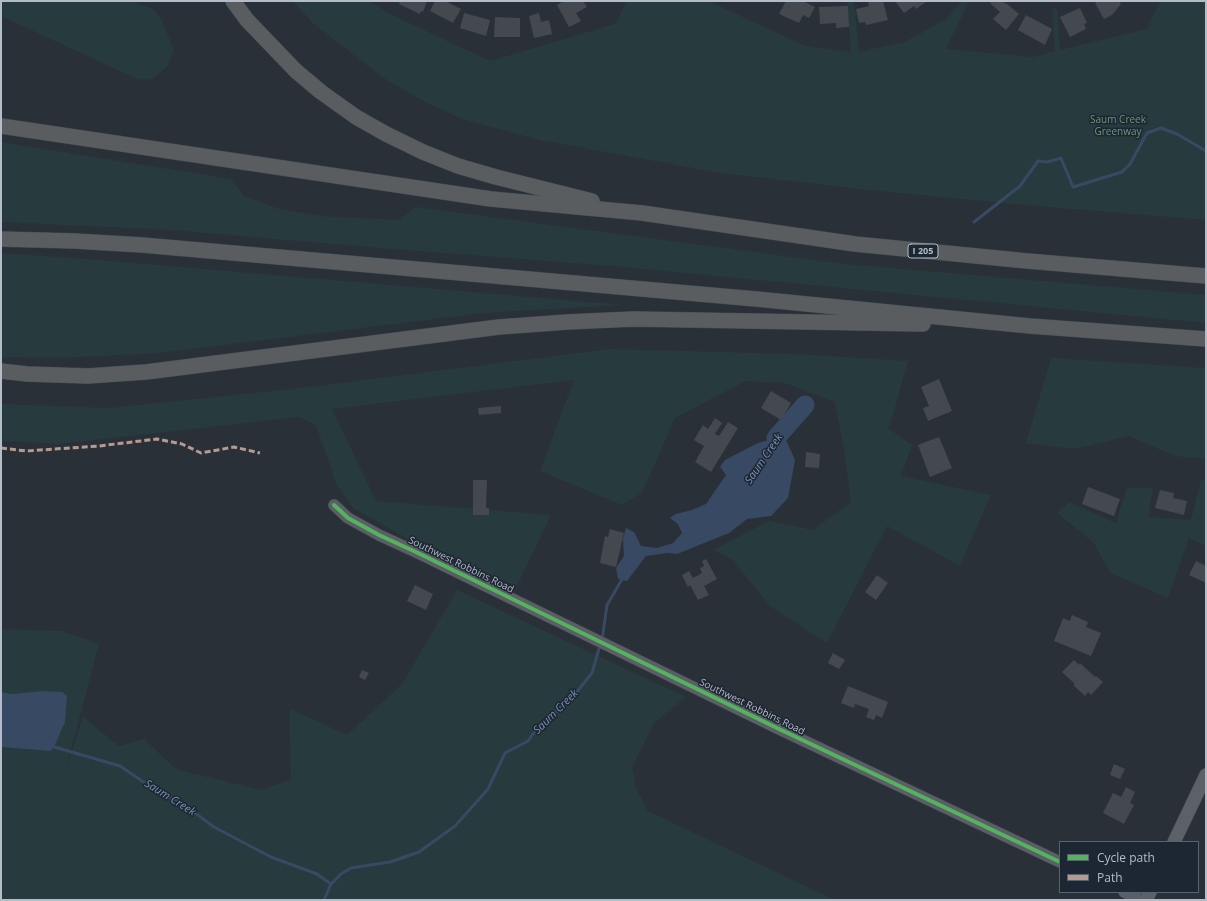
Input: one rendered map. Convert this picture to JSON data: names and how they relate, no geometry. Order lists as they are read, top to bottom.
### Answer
{
  "streets": {
    "highway": ["I 205"],
    "street": ["Southwest Robbins Road"]
  },
  "water": ["Saum Creek"],
  "parks": ["Saum Creek Greenway"],
  "legend": ["Cycle path", "Path"]
}
